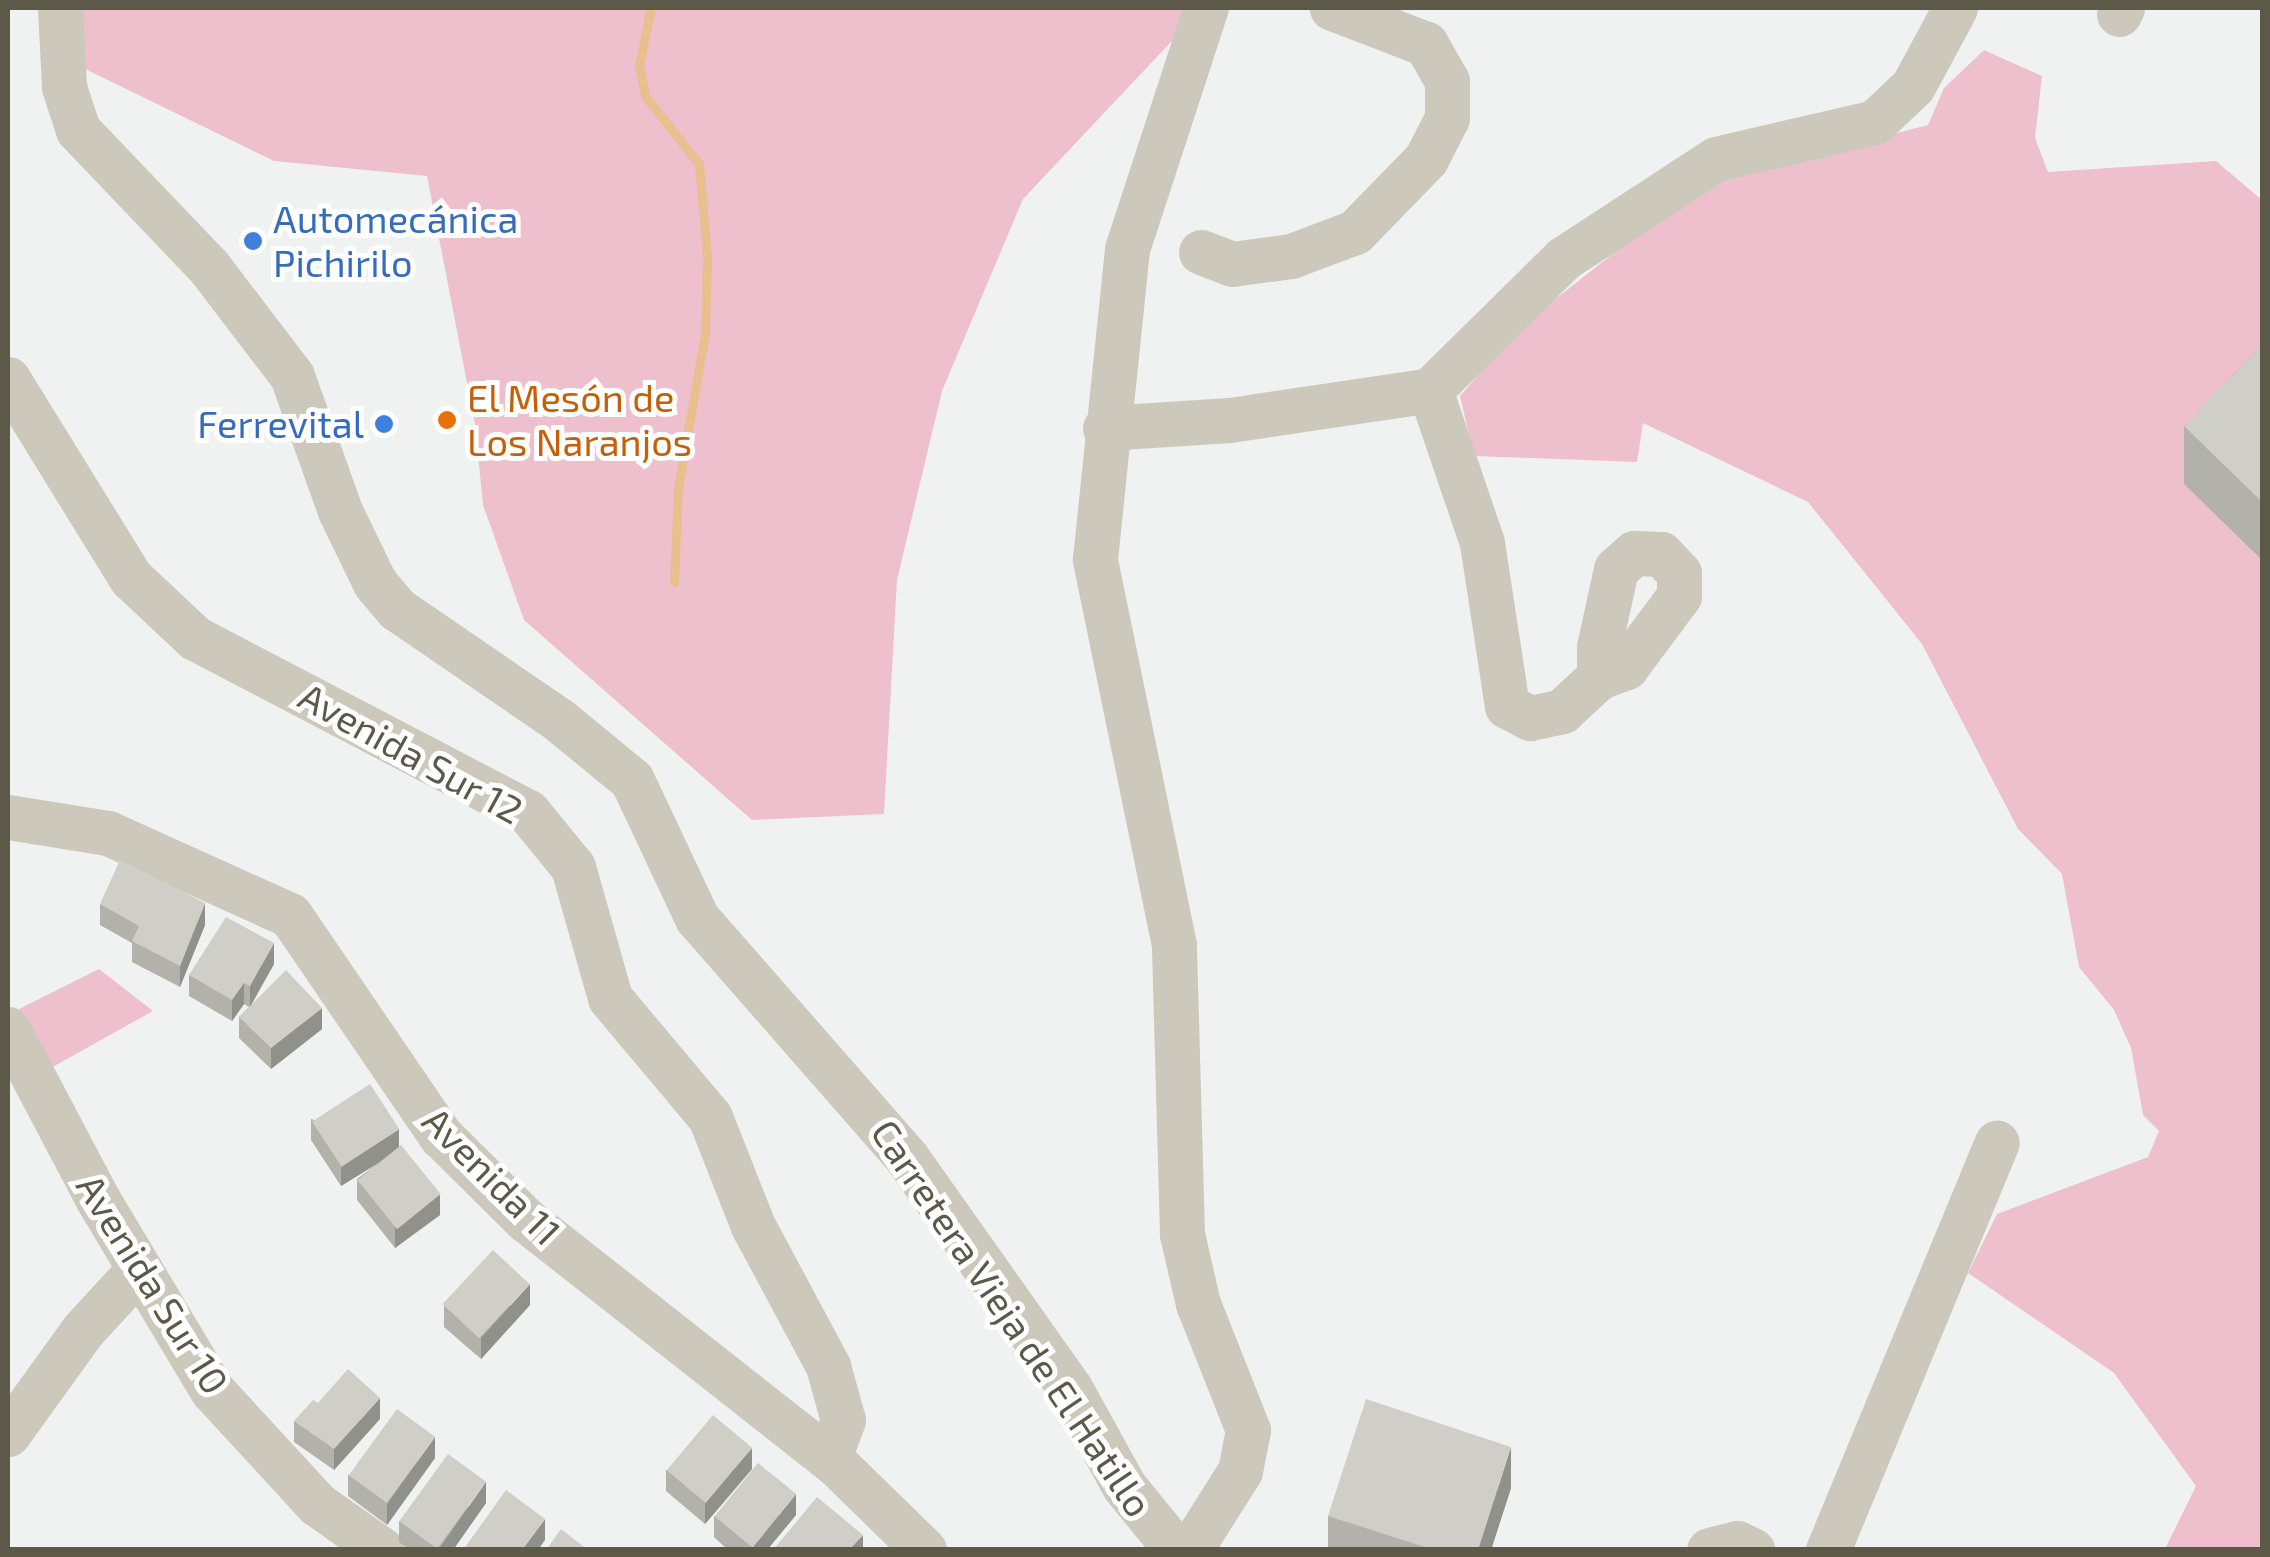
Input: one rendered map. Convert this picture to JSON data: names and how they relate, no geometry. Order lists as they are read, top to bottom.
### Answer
{
  "streets": {
    "street": [
      "Avenida Sur 12",
      "Avenida 11",
      "Avenida Sur 10",
      "Carretera Vieja de El Hatillo"
    ]
  },
  "crossings": [
    ["Avenida Sur 12", "Avenida 11"]
  ],
  "places": ["Automecánica Pichirilo", "El Mesón de Los Naranjos", "Ferrevital"]
}
